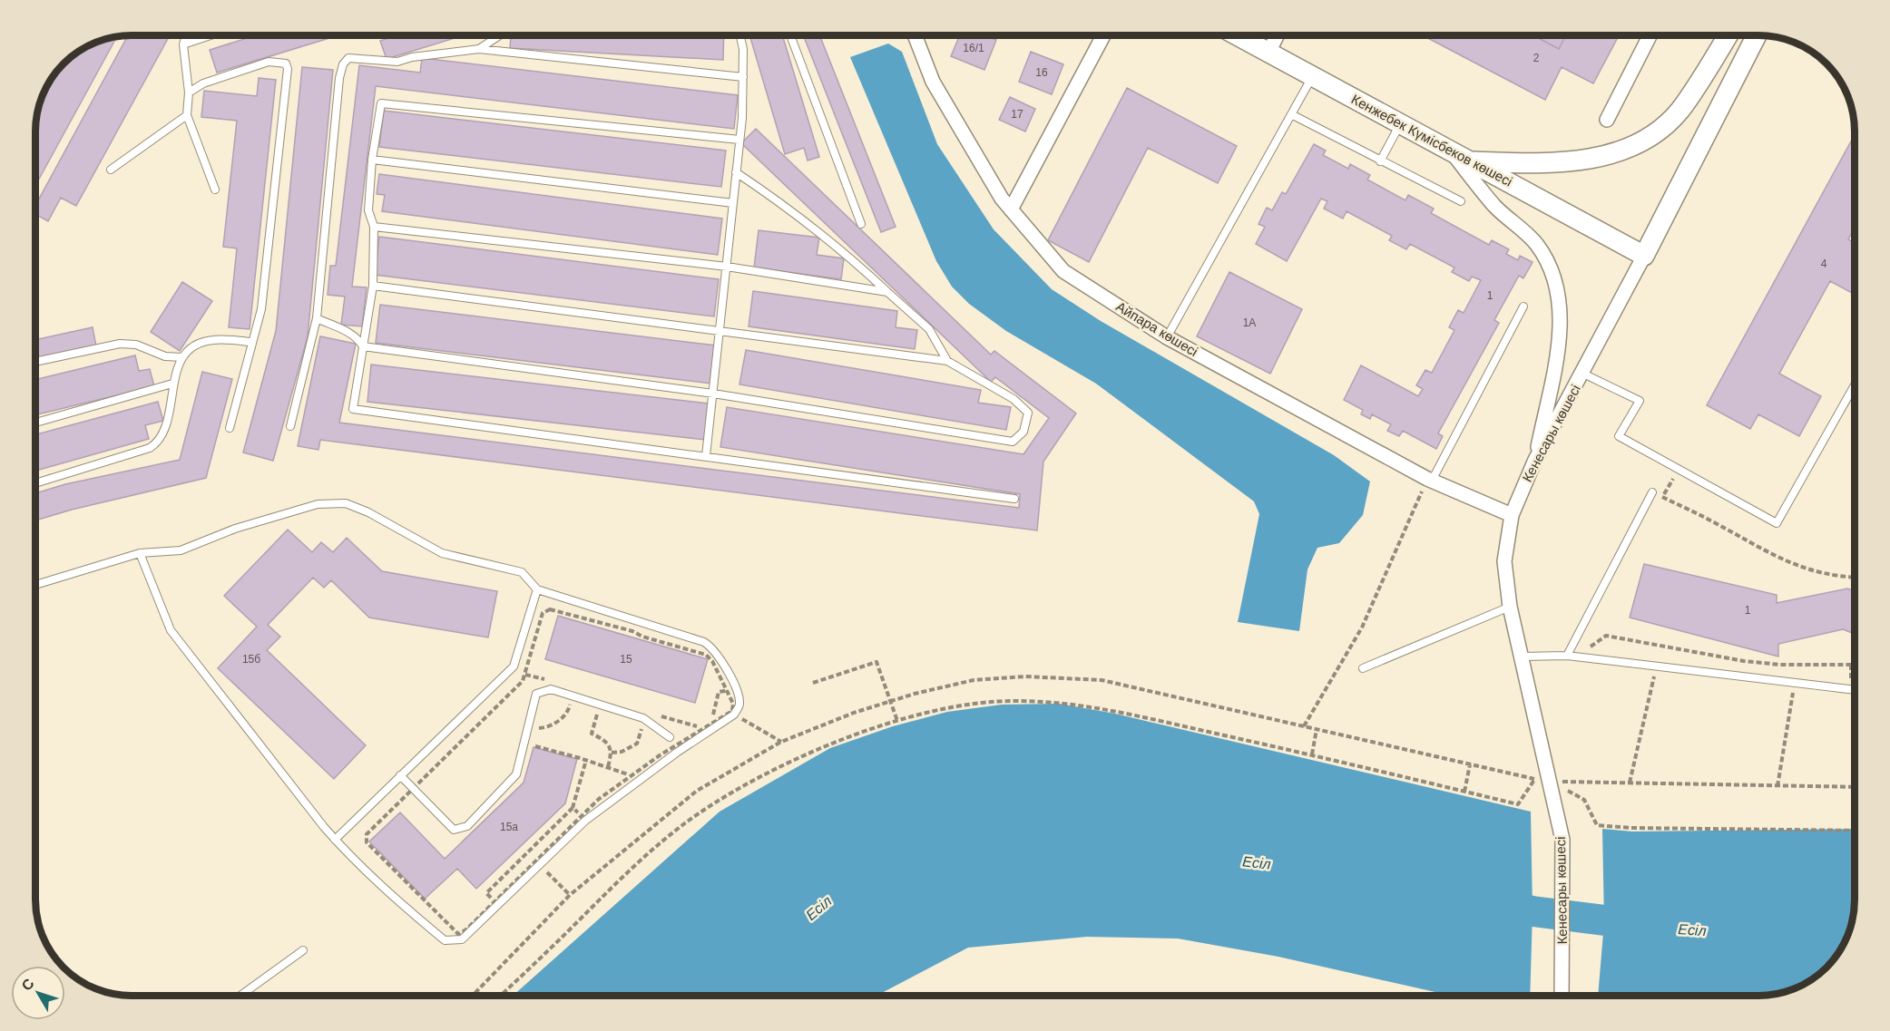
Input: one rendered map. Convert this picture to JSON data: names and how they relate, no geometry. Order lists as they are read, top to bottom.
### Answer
{
  "streets": {
    "street": ["Кенжебек Күмісбеков көшесі", "Айпара көшесі", "Кенесары көшесі"]
  },
  "crossings": [
    ["Кенжебек Күмісбеков көшесі", "Кенесары көшесі"],
    ["Айпара көшесі", "Кенесары көшесі"]
  ],
  "water": ["Есіл"],
  "house_numbers": [
    "16/1",
    "2",
    "16",
    "17",
    "4",
    "1",
    "1А",
    "1",
    "15б",
    "15",
    "15а"
  ],
  "north": "top left"
}
